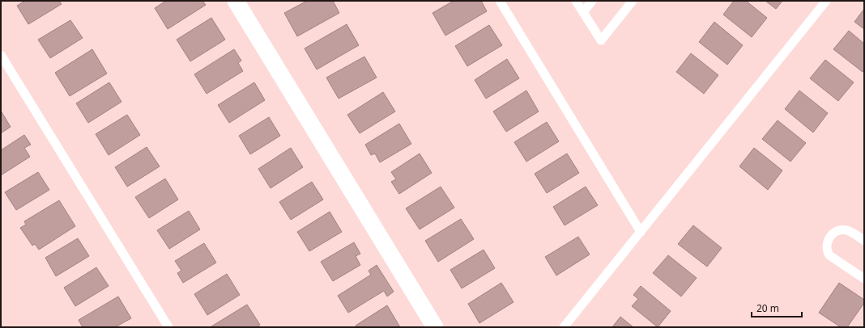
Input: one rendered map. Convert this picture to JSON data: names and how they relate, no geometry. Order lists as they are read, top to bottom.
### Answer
{
  "scale_bar": "20 m"
}
